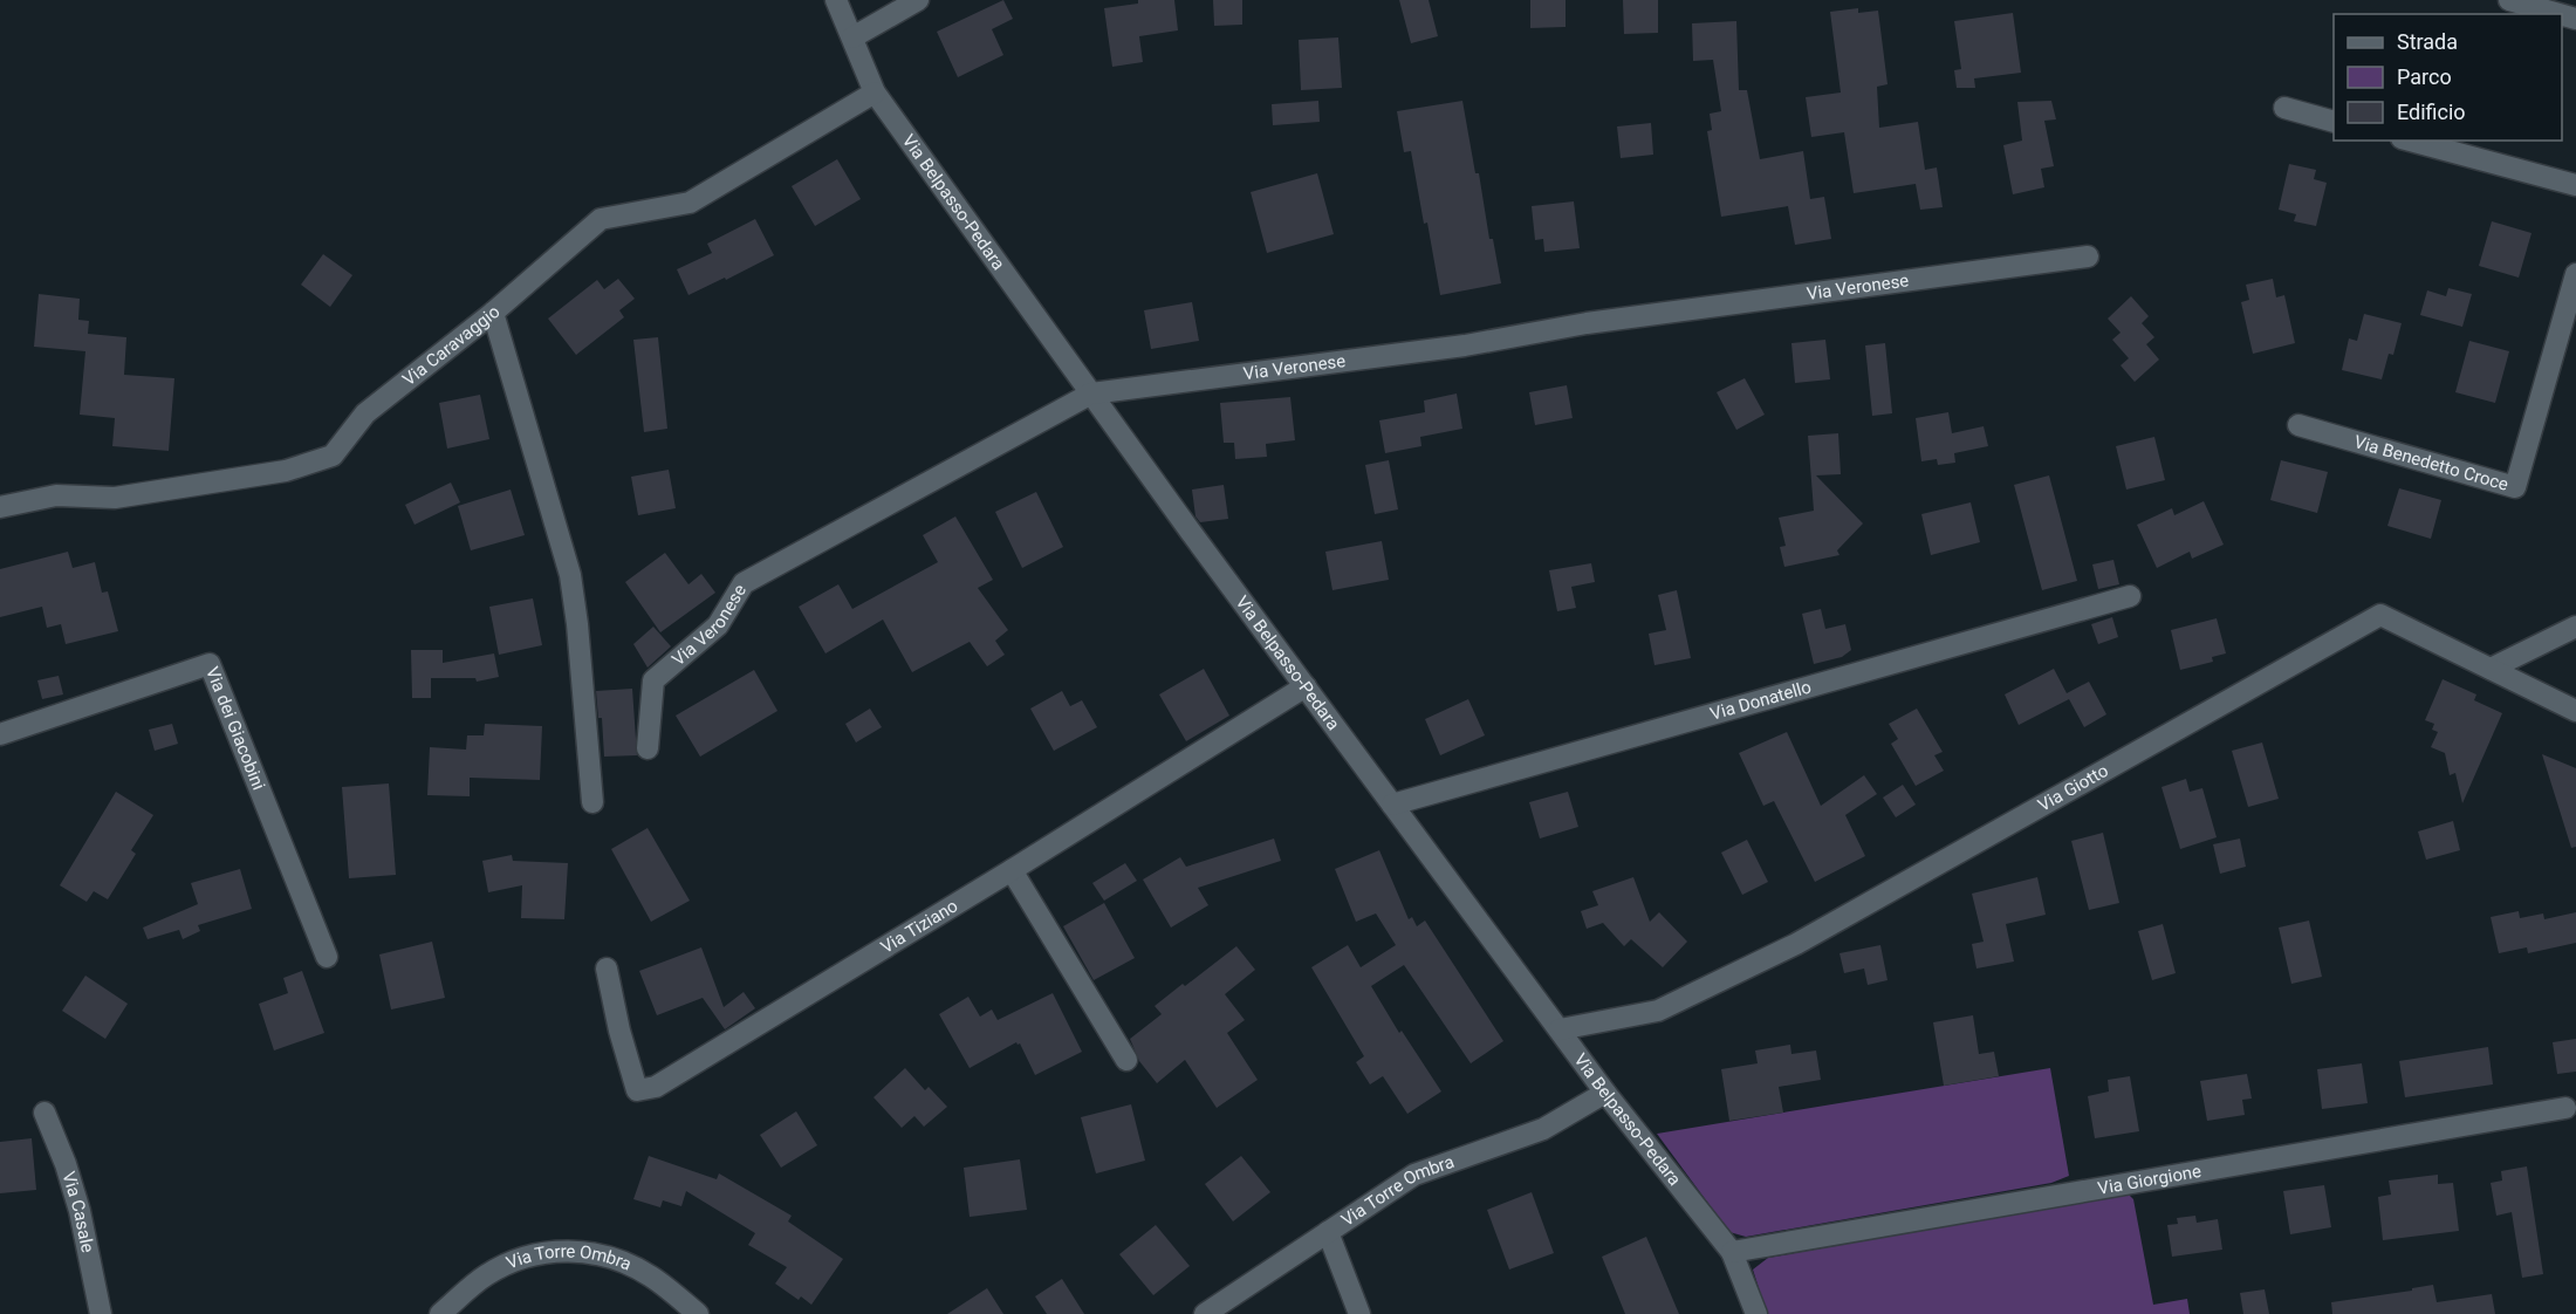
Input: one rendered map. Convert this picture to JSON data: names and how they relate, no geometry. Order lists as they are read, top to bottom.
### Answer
{
  "streets": {
    "street": [
      "Via Belpasso-Pedara",
      "Via Veronese",
      "Via Caravaggio",
      "Via Benedetto Croce",
      "Via Donatello",
      "Via dei Giacobini",
      "Via Giotto",
      "Via Tiziano",
      "Via Giorgione",
      "Via Torre Ombra",
      "Via Casale"
    ]
  },
  "crossings": [
    ["Via Belpasso-Pedara", "Via Veronese"],
    ["Via Belpasso-Pedara", "Via Caravaggio"],
    ["Via Belpasso-Pedara", "Via Donatello"],
    ["Via Belpasso-Pedara", "Via Giotto"],
    ["Via Belpasso-Pedara", "Via Tiziano"],
    ["Via Belpasso-Pedara", "Via Giorgione"],
    ["Via Belpasso-Pedara", "Via Torre Ombra"]
  ],
  "legend": ["Strada", "Parco", "Edificio"]
}
